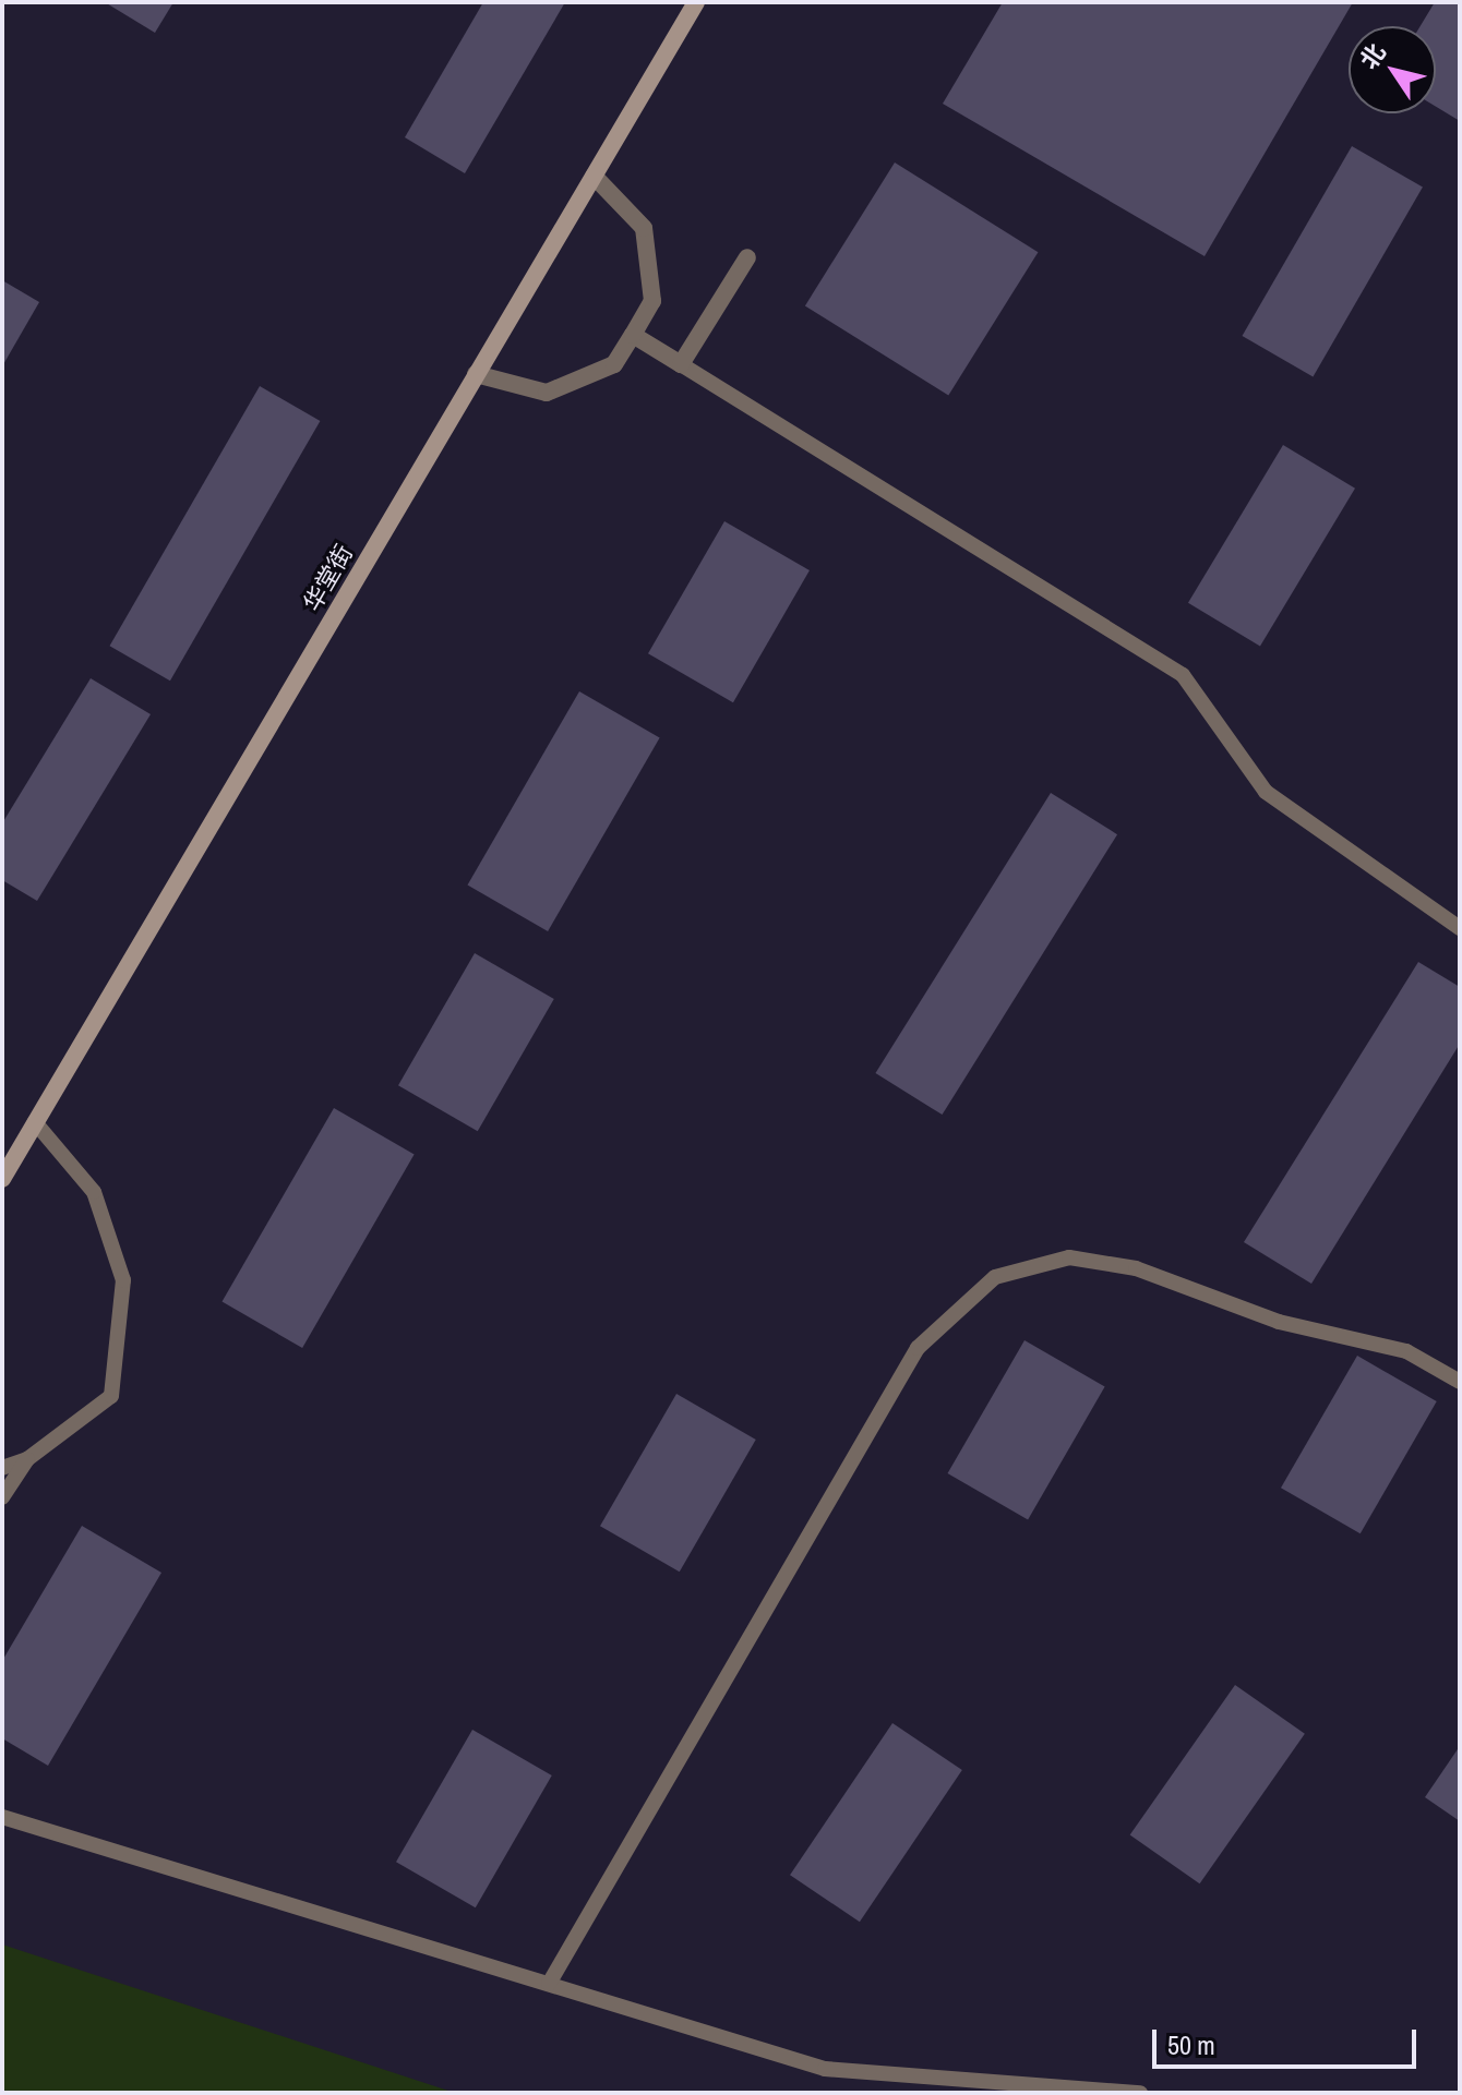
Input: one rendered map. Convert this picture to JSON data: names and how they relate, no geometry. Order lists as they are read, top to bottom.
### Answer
{
  "streets": {
    "street": ["华堂街"]
  },
  "scale_bar": "50 m",
  "north": "top left"
}
